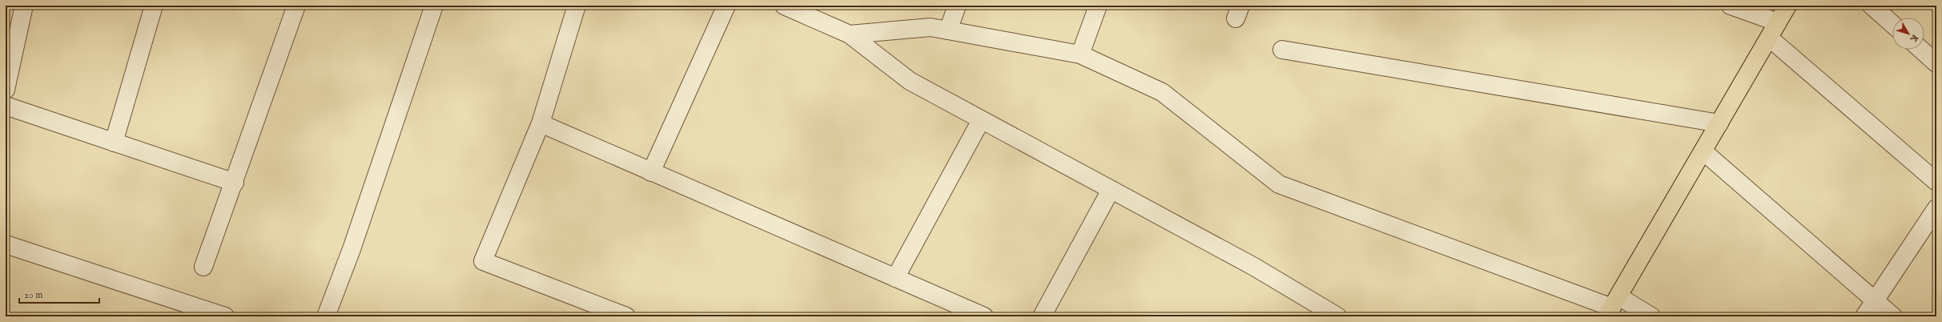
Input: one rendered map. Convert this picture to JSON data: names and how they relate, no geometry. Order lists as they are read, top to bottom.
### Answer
{
  "scale_bar": "20 m",
  "north": "bottom right"
}
